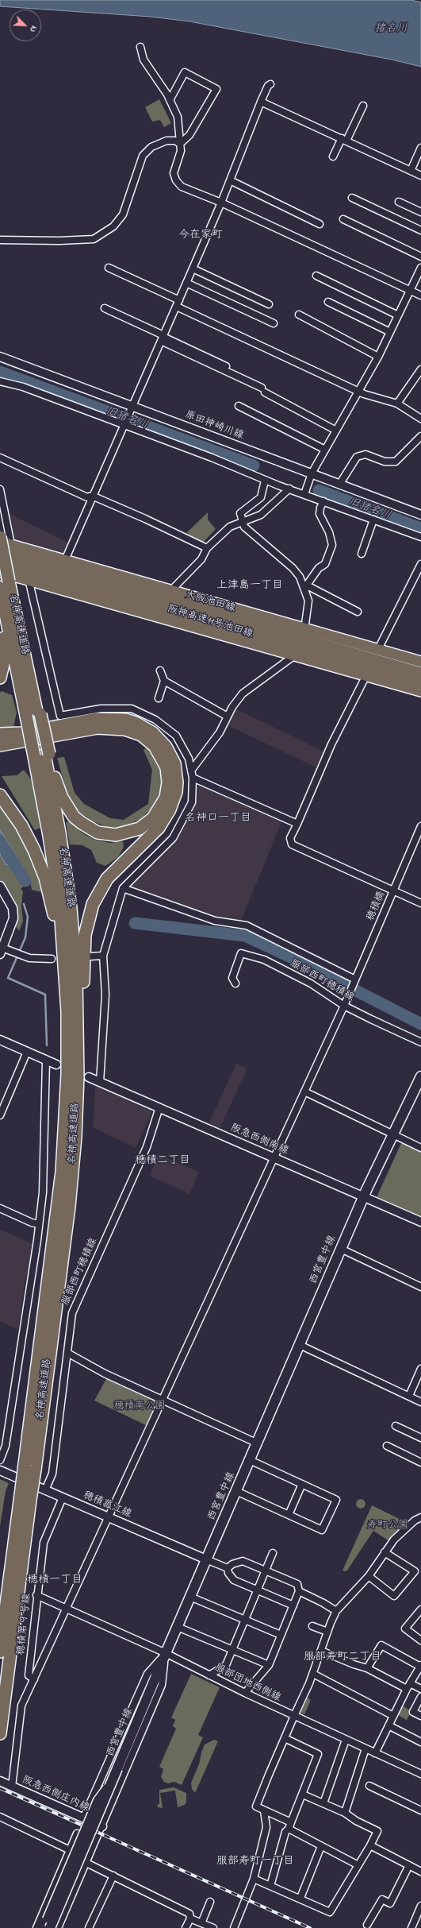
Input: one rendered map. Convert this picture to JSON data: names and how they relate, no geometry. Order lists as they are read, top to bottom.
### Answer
{
  "streets": {
    "highway": ["阪神高速11号池田線", "名神高速道路"],
    "main road": ["大阪池田線", "西宮豊中線"],
    "street": [
      "原田神崎川線",
      "穂積橋",
      "服部西町穂積線",
      "阪急西側南線",
      "穂積菰江線",
      "穂積第９号線",
      "服部団地西側線",
      "阪急西側庄内線"
    ]
  },
  "crossings": [
    ["穂積橋", "服部西町穂積線"],
    ["穂積橋", "阪急西側南線"],
    ["穂積橋", "穂積菰江線"],
    ["穂積橋", "穂積第９号線"],
    ["穂積橋", "服部団地西側線"],
    ["穂積橋", "阪急西側庄内線"],
    ["服部西町穂積線", "阪急西側南線"],
    ["服部西町穂積線", "穂積菰江線"],
    ["阪急西側南線", "西宮豊中線"],
    ["西宮豊中線", "穂積菰江線"],
    ["西宮豊中線", "服部団地西側線"],
    ["穂積菰江線", "穂積第９号線"],
    ["穂積第９号線", "服部団地西側線"]
  ],
  "districts": [
    "今在家町",
    "上津島一丁目",
    "名神口一丁目",
    "穂積二丁目",
    "穂積一丁目",
    "服部寿町二丁目",
    "服部寿町一丁目"
  ],
  "water": ["猪名川", "旧猪名川"],
  "parks": ["穂積南公園", "寿町公園"],
  "north": "bottom right"
}
